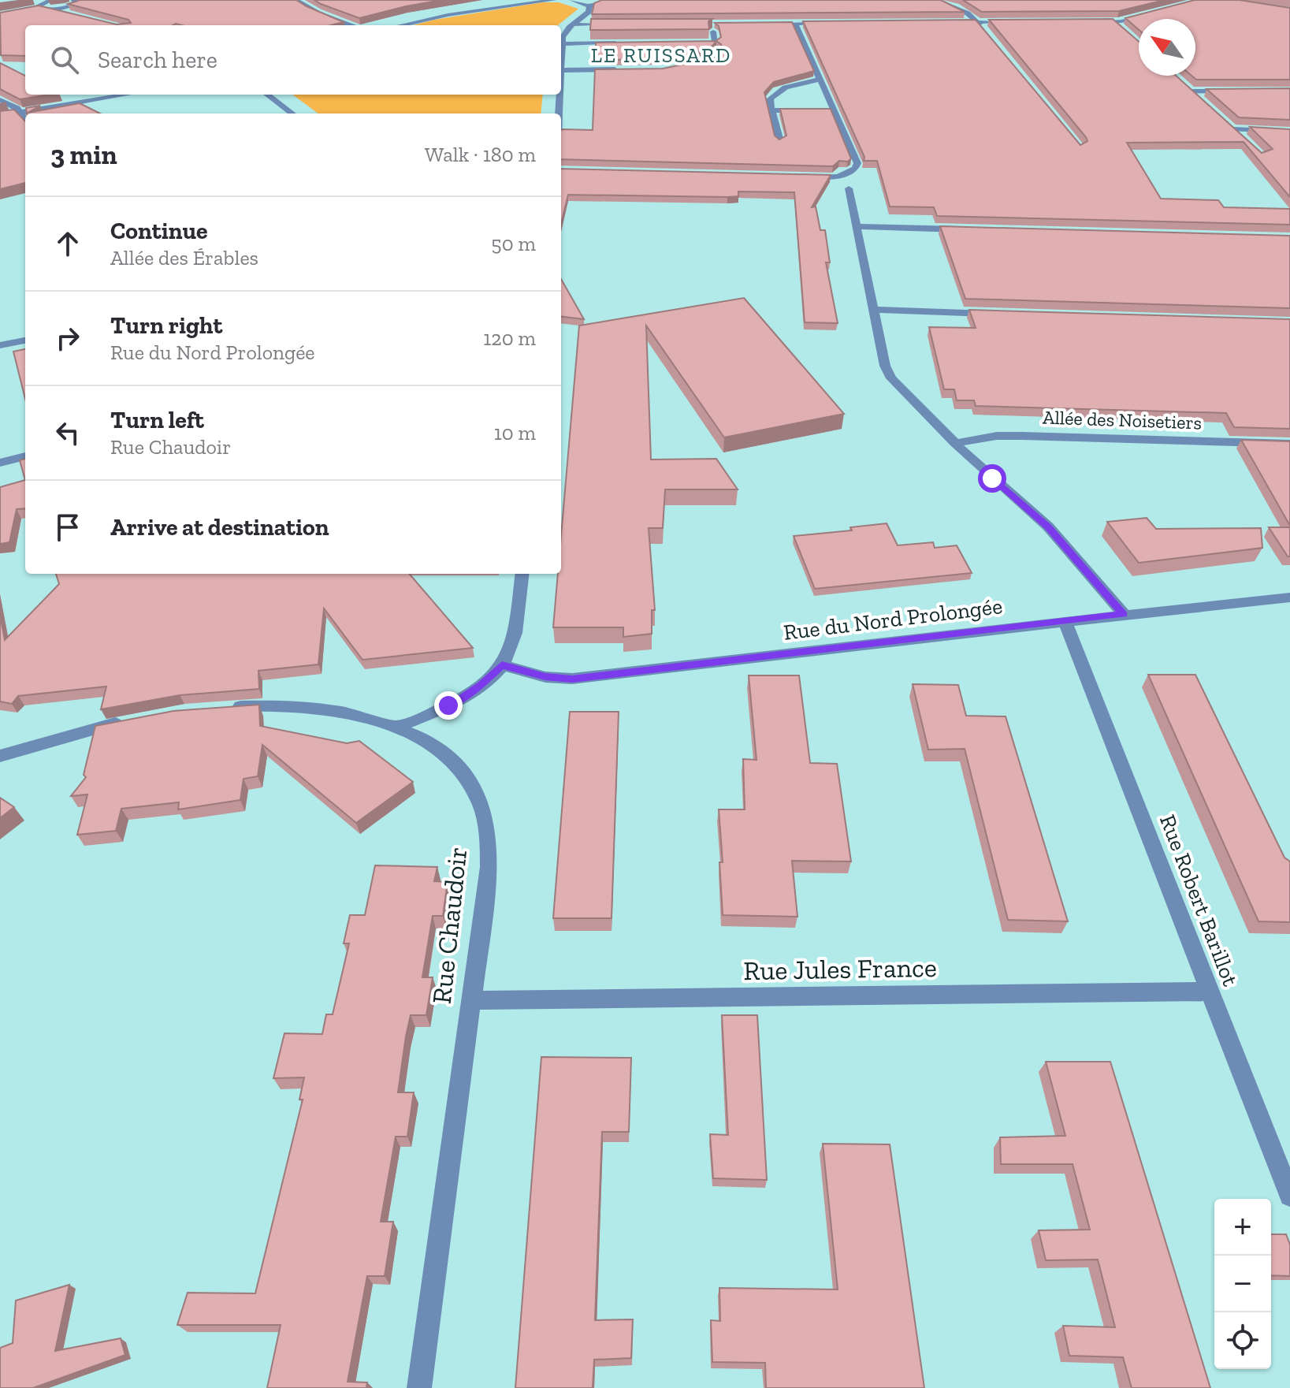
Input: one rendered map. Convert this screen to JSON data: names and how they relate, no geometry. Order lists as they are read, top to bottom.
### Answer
{
  "streets": {
    "street": [
      "Allée des Noisetiers",
      "Rue du Nord Prolongée",
      "Rue Robert Barillot",
      "Rue Chaudoir",
      "Rue Jules France"
    ]
  },
  "crossings": [
    ["Rue du Nord Prolongée", "Rue Robert Barillot"],
    ["Rue Robert Barillot", "Rue Jules France"],
    ["Rue Chaudoir", "Rue Jules France"]
  ],
  "districts": ["LE RUISSARD"],
  "north": "top left",
  "page": {
    "search": "Search here",
    "heading": ["3 min", "Walk · 180 m"],
    "list": [
      ["Continue", "Allée des Érables", "50 m"],
      ["Turn right", "Rue du Nord Prolongée", "120 m"],
      ["Turn left", "Rue Chaudoir", "10 m"],
      "Arrive at destination"
    ],
    "map_buttons": ["+", "−"]
  }
}
